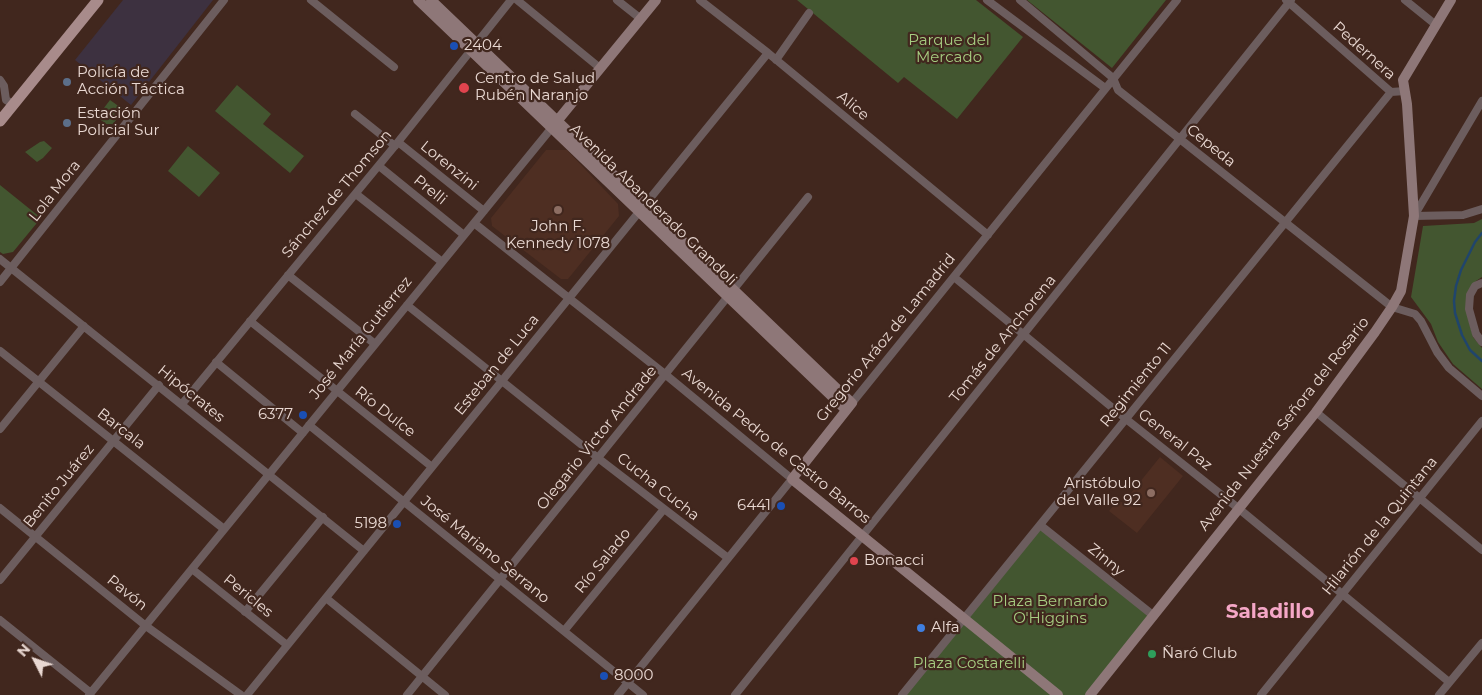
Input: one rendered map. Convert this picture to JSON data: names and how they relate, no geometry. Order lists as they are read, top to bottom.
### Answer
{
  "streets": {
    "street": [
      "Pedernera",
      "Alice",
      "Cepeda",
      "Lorenzini",
      "Prelli",
      "Lola Mora",
      "Sánchez de Thomson",
      "Avenida Abanderado Grandoli",
      "José María Gutierrez",
      "Gregorio Aráoz de Lamadrid",
      "Tomás de Anchorena",
      "Esteban de Luca",
      "Regimiento 11",
      "Hipócrates",
      "Río Dulce",
      "Avenida Nuestra Señora del Rosario",
      "Barcala",
      "Olegario Victor Andrade",
      "General Paz",
      "Avenida Pedro de Castro Barros",
      "Benito Juárez",
      "Cucha Cucha",
      "Hilarión de la Quintana",
      "José Mariano Serrano",
      "Zinny",
      "Río Salado",
      "Pavón",
      "Pericles"
    ]
  },
  "crossings": [
    ["Pedernera", "Tomás de Anchorena"],
    ["Pedernera", "Regimiento 11"],
    ["Pedernera", "Avenida Nuestra Señora del Rosario"],
    ["Alice", "Gregorio Aráoz de Lamadrid"],
    ["Alice", "Esteban de Luca"],
    ["Cepeda", "Gregorio Aráoz de Lamadrid"],
    ["Cepeda", "Tomás de Anchorena"],
    ["Cepeda", "Regimiento 11"],
    ["Cepeda", "Avenida Nuestra Señora del Rosario"],
    ["Lorenzini", "Sánchez de Thomson"],
    ["Lorenzini", "José María Gutierrez"],
    ["Prelli", "Sánchez de Thomson"],
    ["Prelli", "José María Gutierrez"],
    ["Lola Mora", "Hipócrates"],
    ["Sánchez de Thomson", "Avenida Abanderado Grandoli"],
    ["Sánchez de Thomson", "Hipócrates"],
    ["Sánchez de Thomson", "Río Dulce"],
    ["Avenida Abanderado Grandoli", "José María Gutierrez"],
    ["Avenida Abanderado Grandoli", "Gregorio Aráoz de Lamadrid"],
    ["Avenida Abanderado Grandoli", "Esteban de Luca"],
    ["Avenida Abanderado Grandoli", "Olegario Victor Andrade"],
    ["José María Gutierrez", "Hipócrates"],
    ["José María Gutierrez", "Río Dulce"],
    ["José María Gutierrez", "Barcala"],
    ["José María Gutierrez", "Avenida Pedro de Castro Barros"],
    ["José María Gutierrez", "Cucha Cucha"],
    ["José María Gutierrez", "José Mariano Serrano"],
    ["José María Gutierrez", "Pavón"],
    ["José María Gutierrez", "Pericles"],
    ["Gregorio Aráoz de Lamadrid", "General Paz"],
    ["Gregorio Aráoz de Lamadrid", "Avenida Pedro de Castro Barros"],
    ["Gregorio Aráoz de Lamadrid", "Cucha Cucha"],
    ["Gregorio Aráoz de Lamadrid", "José Mariano Serrano"],
    ["Tomás de Anchorena", "General Paz"],
    ["Tomás de Anchorena", "Avenida Pedro de Castro Barros"],
    ["Esteban de Luca", "Hipócrates"],
    ["Esteban de Luca", "Río Dulce"],
    ["Esteban de Luca", "Avenida Pedro de Castro Barros"],
    ["Esteban de Luca", "Cucha Cucha"],
    ["Esteban de Luca", "José Mariano Serrano"],
    ["Esteban de Luca", "Pericles"],
    ["Regimiento 11", "General Paz"],
    ["Regimiento 11", "Avenida Pedro de Castro Barros"],
    ["Regimiento 11", "Zinny"],
    ["Hipócrates", "Benito Juárez"],
    ["Avenida Nuestra Señora del Rosario", "General Paz"],
    ["Avenida Nuestra Señora del Rosario", "Zinny"],
    ["Barcala", "Benito Juárez"],
    ["Olegario Victor Andrade", "Avenida Pedro de Castro Barros"],
    ["Olegario Victor Andrade", "Cucha Cucha"],
    ["Olegario Victor Andrade", "José Mariano Serrano"],
    ["General Paz", "Hilarión de la Quintana"],
    ["Benito Juárez", "Pavón"],
    ["Cucha Cucha", "Río Salado"],
    ["José Mariano Serrano", "Río Salado"]
  ],
  "districts": ["Saladillo"],
  "parks": ["Parque del Mercado", "Plaza Bernardo O'Higgins", "Plaza Costarelli"],
  "places": [
    "2404",
    "Policía de Acción Táctica",
    "Centro de Salud Rubén Naranjo",
    "Estación Policial Sur",
    "John F. Kennedy 1078",
    "6377",
    "Aristóbulo del Valle 92",
    "6441",
    "5198",
    "Bonacci",
    "Alfa",
    "Ñaró Club",
    "8000"
  ],
  "north": "top left"
}
